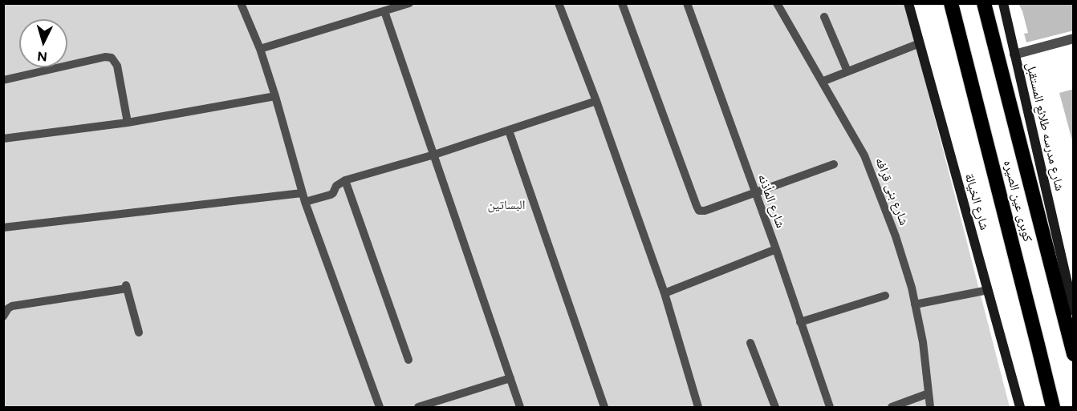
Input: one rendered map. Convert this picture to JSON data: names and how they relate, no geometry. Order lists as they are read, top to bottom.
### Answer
{
  "streets": {
    "highway": ["كوبرى عين الصيره"],
    "street": ["شارع مدرسه طلائع المستقبل", "شارع الخيالة"],
    "lane": ["شارع بنى قرافه", "شارع المأذنه"]
  },
  "parks": ["البساتين"],
  "north": "bottom"
}
